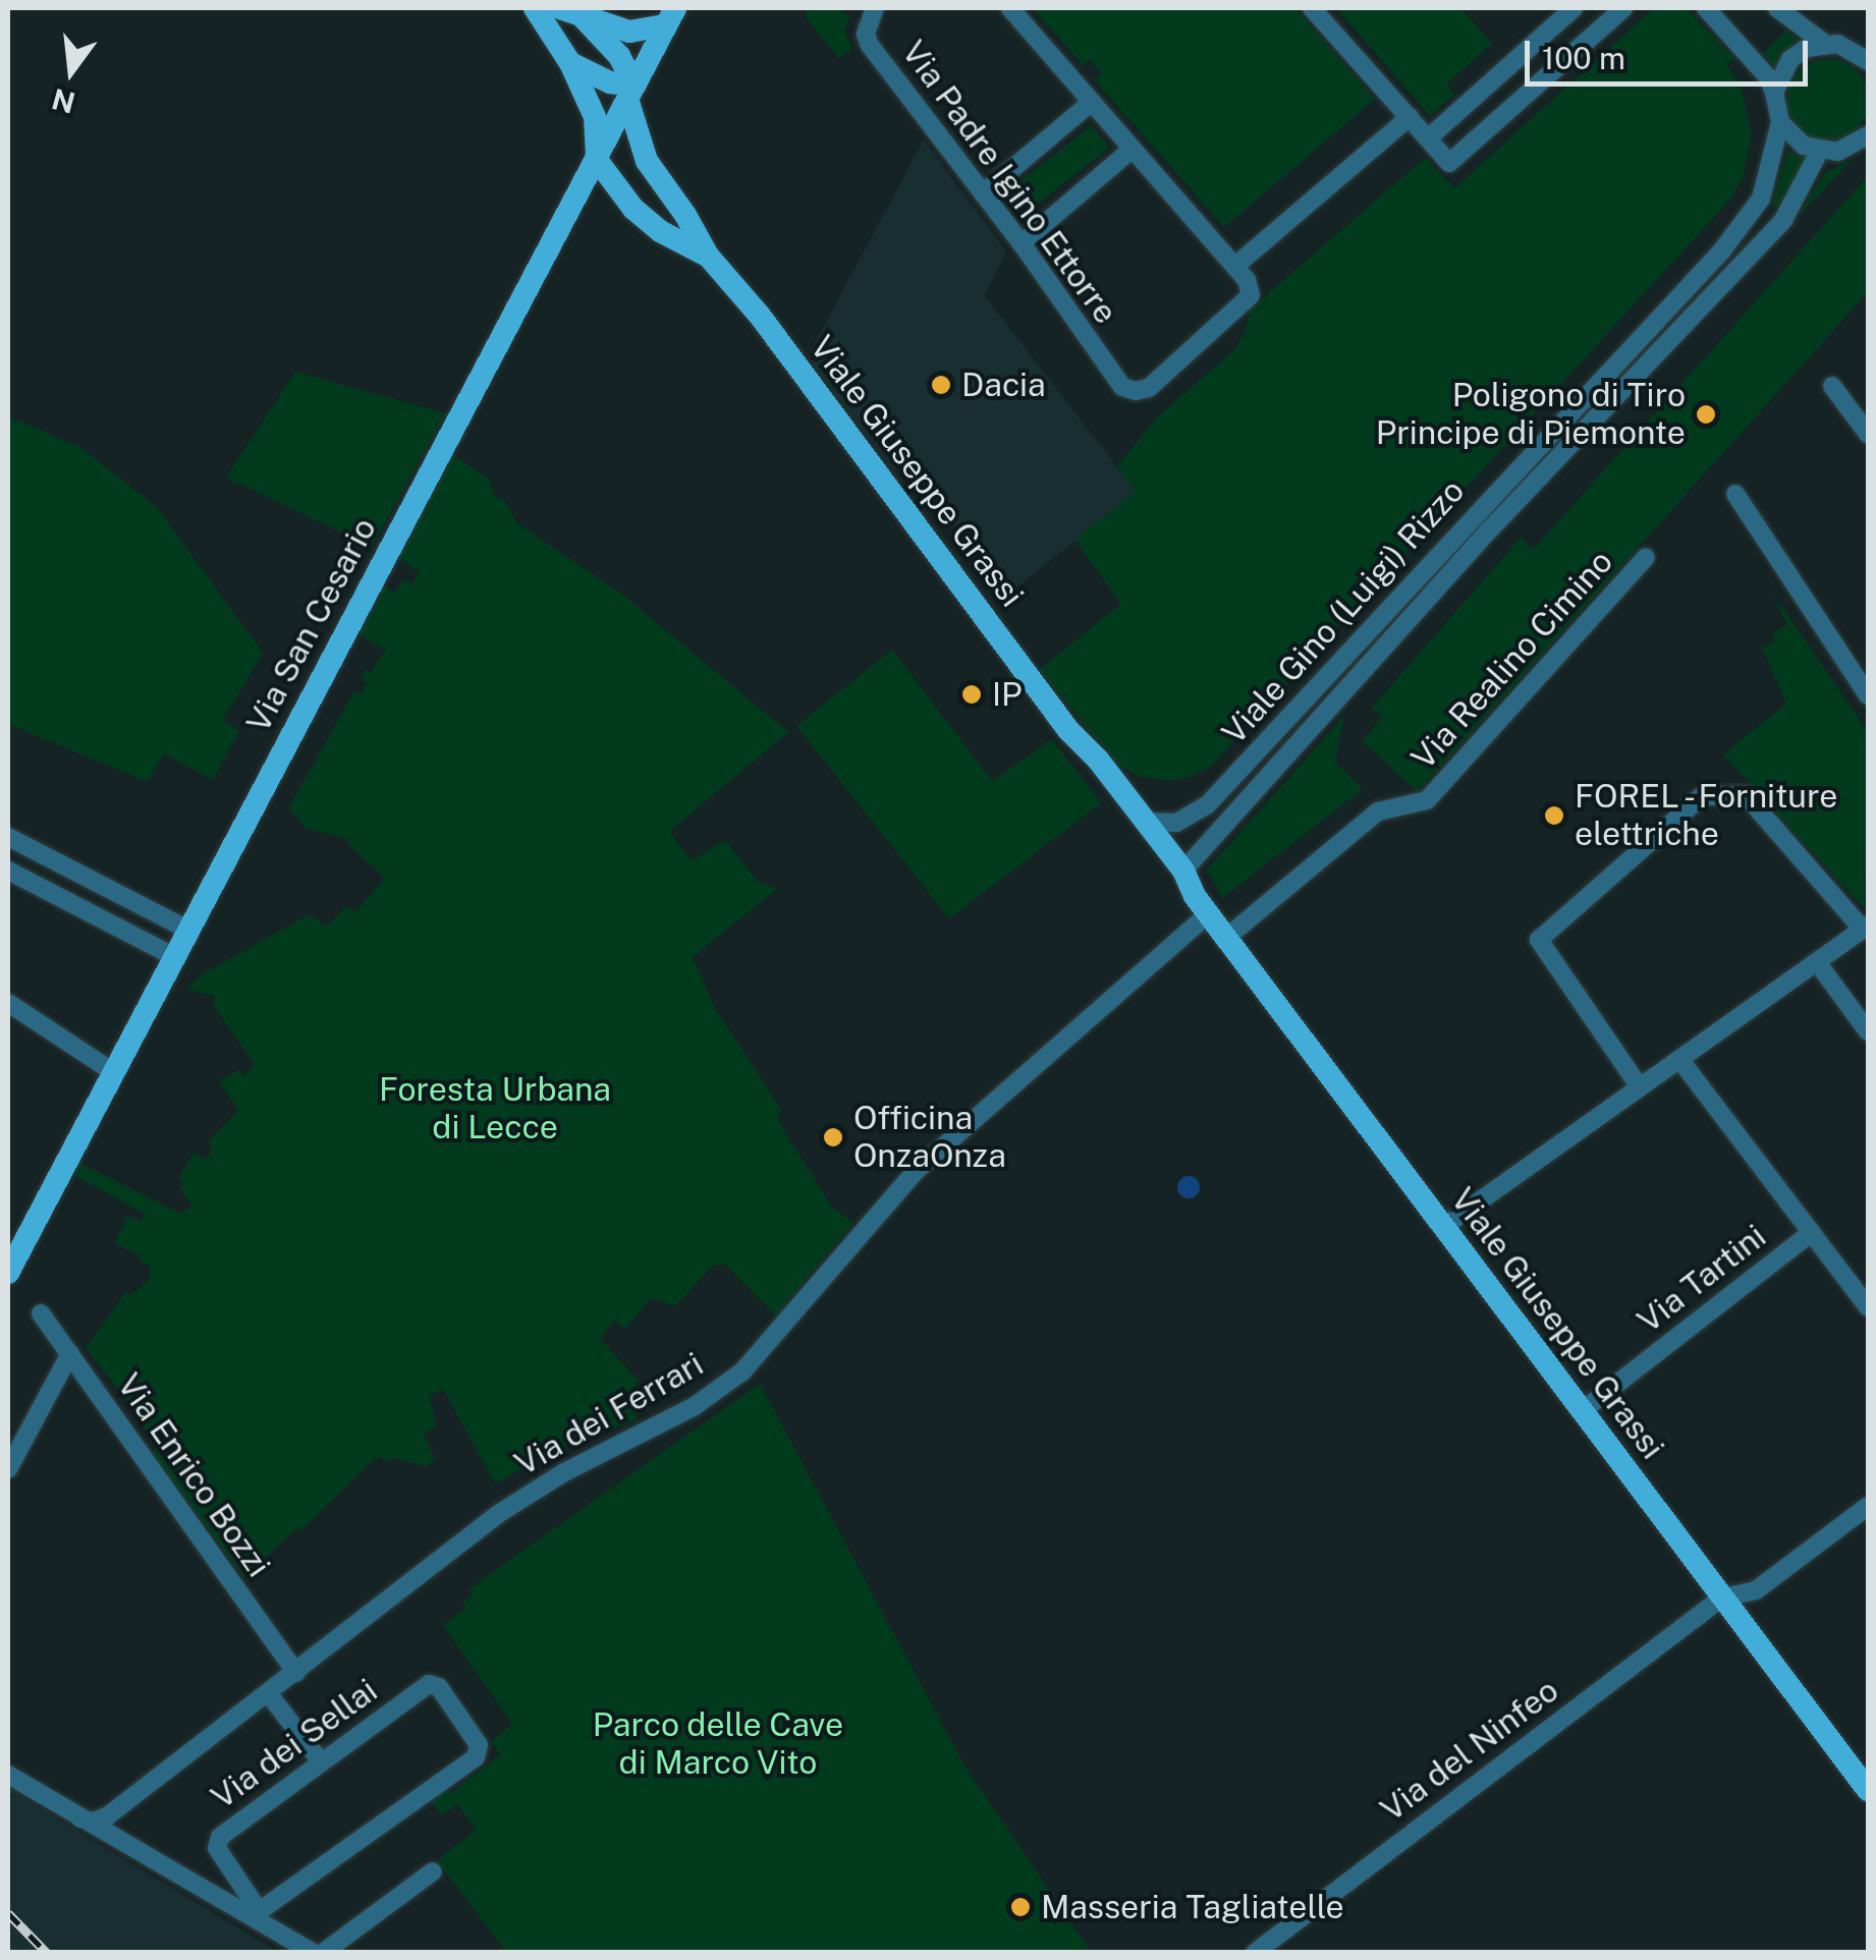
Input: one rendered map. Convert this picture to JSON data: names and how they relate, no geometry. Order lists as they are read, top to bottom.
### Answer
{
  "streets": {
    "main road": ["Viale Giuseppe Grassi", "Via San Cesario"],
    "street": [
      "Via Padre Igino Ettorre",
      "Viale Gino (Luigi) Rizzo",
      "Via Realino Cimino",
      "Via Tartini",
      "Via dei Ferrari",
      "Via Enrico Bozzi",
      "Via dei Sellai",
      "Via del Ninfeo"
    ]
  },
  "crossings": [
    ["Viale Giuseppe Grassi", "Viale Gino (Luigi) Rizzo"],
    ["Viale Giuseppe Grassi", "Via San Cesario"],
    ["Viale Giuseppe Grassi", "Via Realino Cimino"],
    ["Viale Giuseppe Grassi", "Via Tartini"],
    ["Viale Giuseppe Grassi", "Via dei Ferrari"],
    ["Viale Giuseppe Grassi", "Via del Ninfeo"],
    ["Via dei Ferrari", "Via Enrico Bozzi"]
  ],
  "parks": ["Foresta Urbana di Lecce", "Parco delle Cave di Marco Vito"],
  "places": [
    "Dacia",
    "Poligono di Tiro Principe di Piemonte",
    "IP",
    "FOREL - Forniture elettriche",
    "Officina OnzaOnza",
    "Masseria Tagliatelle"
  ],
  "scale_bar": "100 m",
  "north": "bottom"
}
